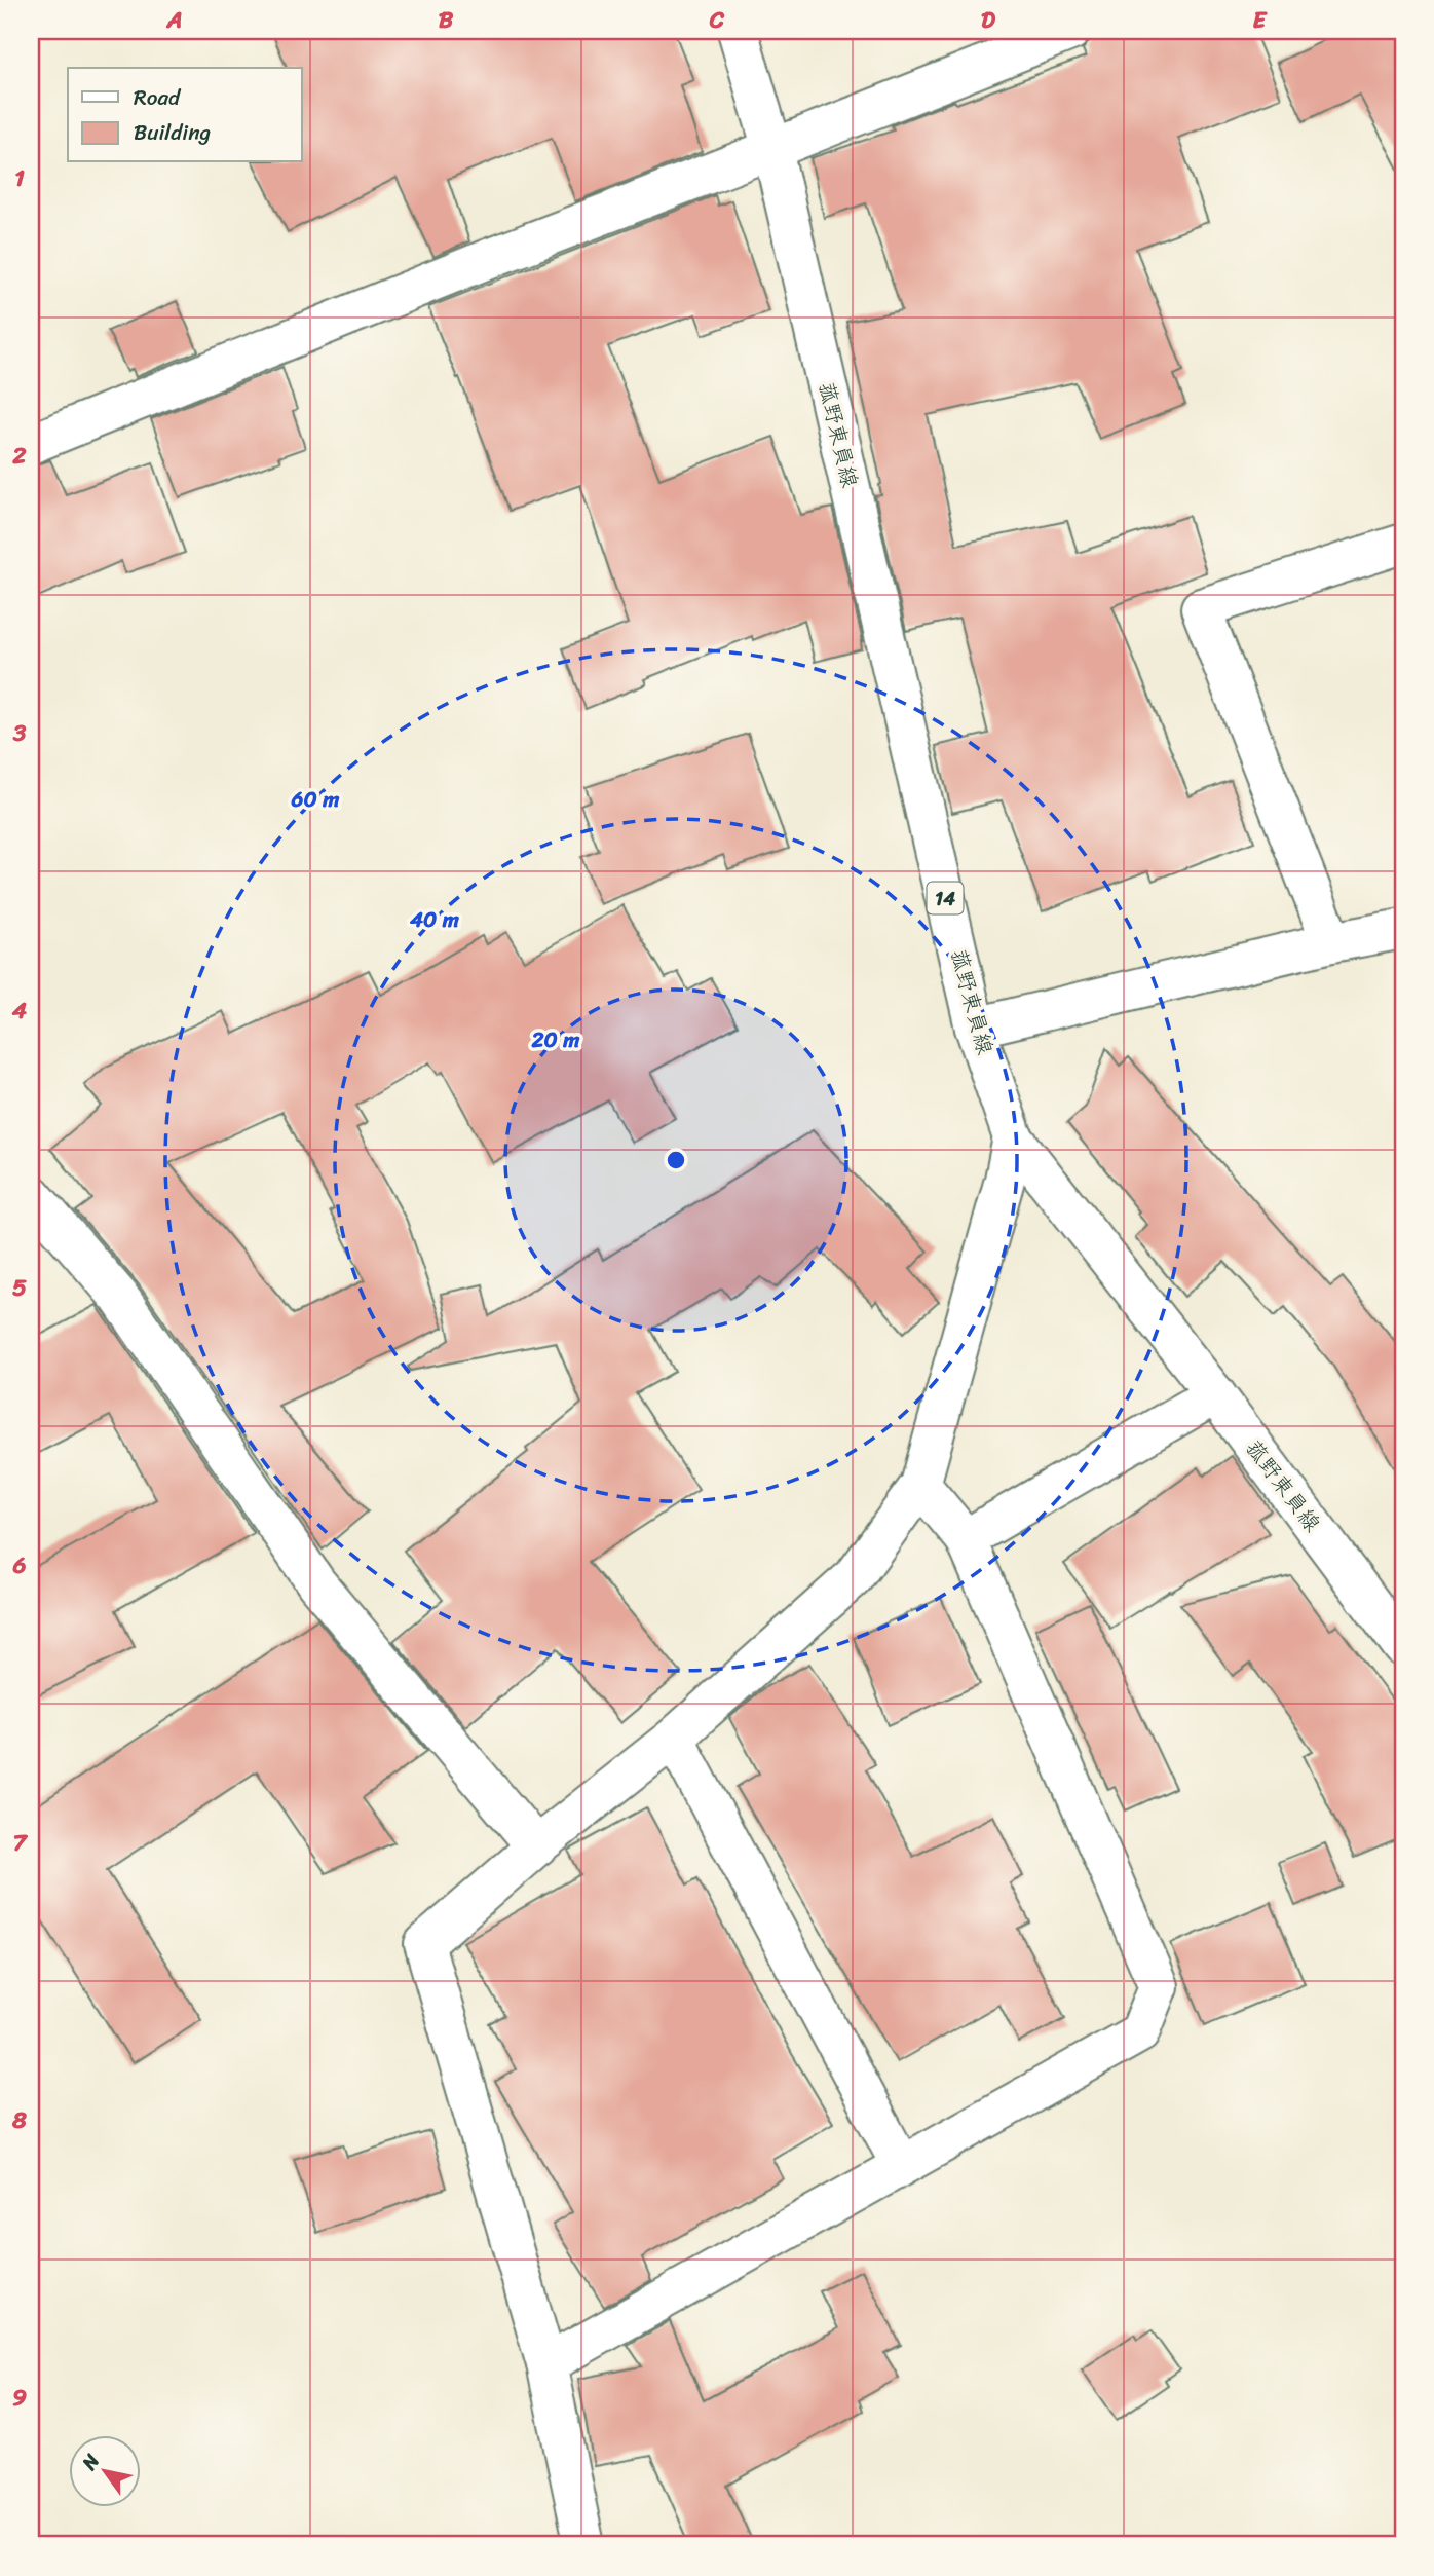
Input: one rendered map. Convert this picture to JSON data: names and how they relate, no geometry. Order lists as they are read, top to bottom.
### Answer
{
  "streets": {
    "street": ["菰野東員線", "14"]
  },
  "legend": ["Road", "Building"],
  "north": "top left",
  "grid": {
    "columns": [
      "A",
      "B",
      "C",
      "D",
      "E"
    ],
    "rows": [
      "1",
      "2",
      "3",
      "4",
      "5",
      "6",
      "7",
      "8",
      "9"
    ]
  },
  "rings": ["60 m", "40 m", "20 m"]
}
